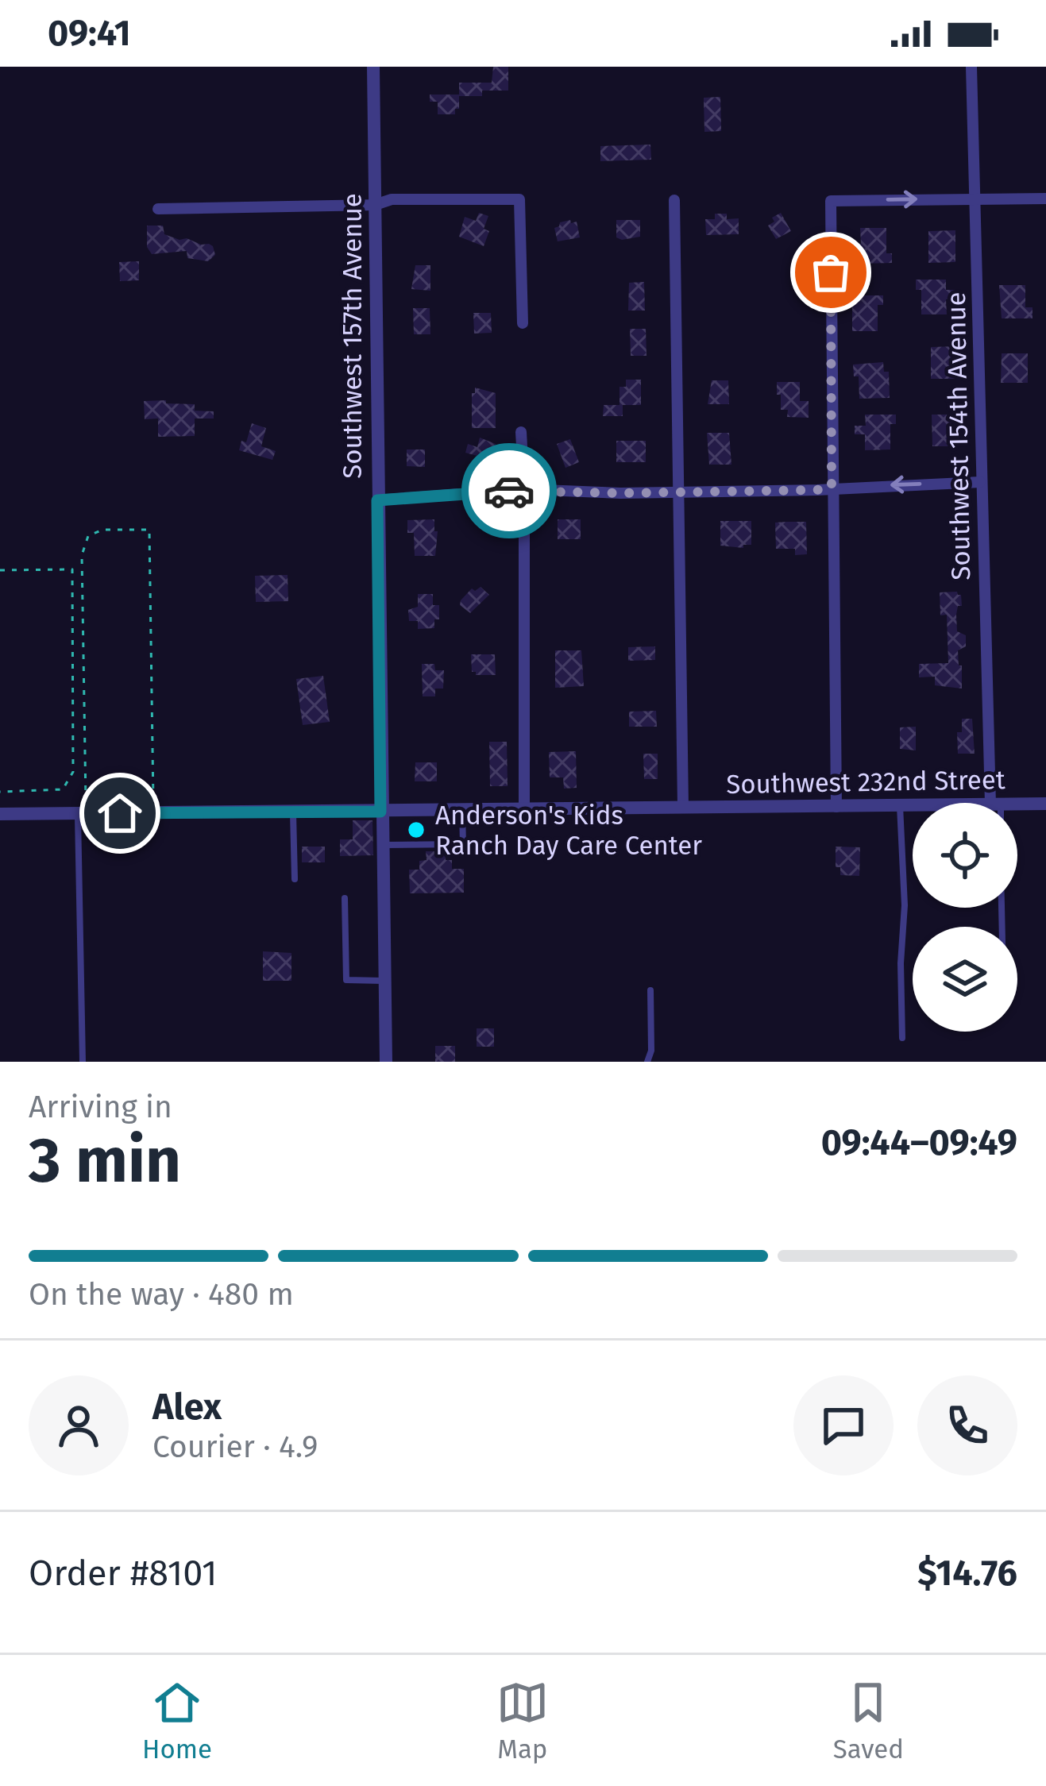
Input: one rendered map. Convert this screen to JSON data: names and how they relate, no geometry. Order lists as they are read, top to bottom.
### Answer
{
  "streets": {
    "street": ["Southwest 157th Avenue", "Southwest 154th Avenue", "Southwest 232nd Street"]
  },
  "crossings": [
    ["Southwest 157th Avenue", "Southwest 232nd Street"]
  ],
  "places": ["Anderson's Kids Ranch Day Care Center"],
  "page": {
    "status": "09:41",
    "heading": ["3 min", "Arriving in", "09:44–09:49"],
    "panel": [
      "Alex",
      "Courier · 4.9",
      "Order #8101",
      "$14.76"
    ],
    "bar": "On the way · 480 m",
    "tabs": ["Home", "Map", "Saved"]
  }
}
